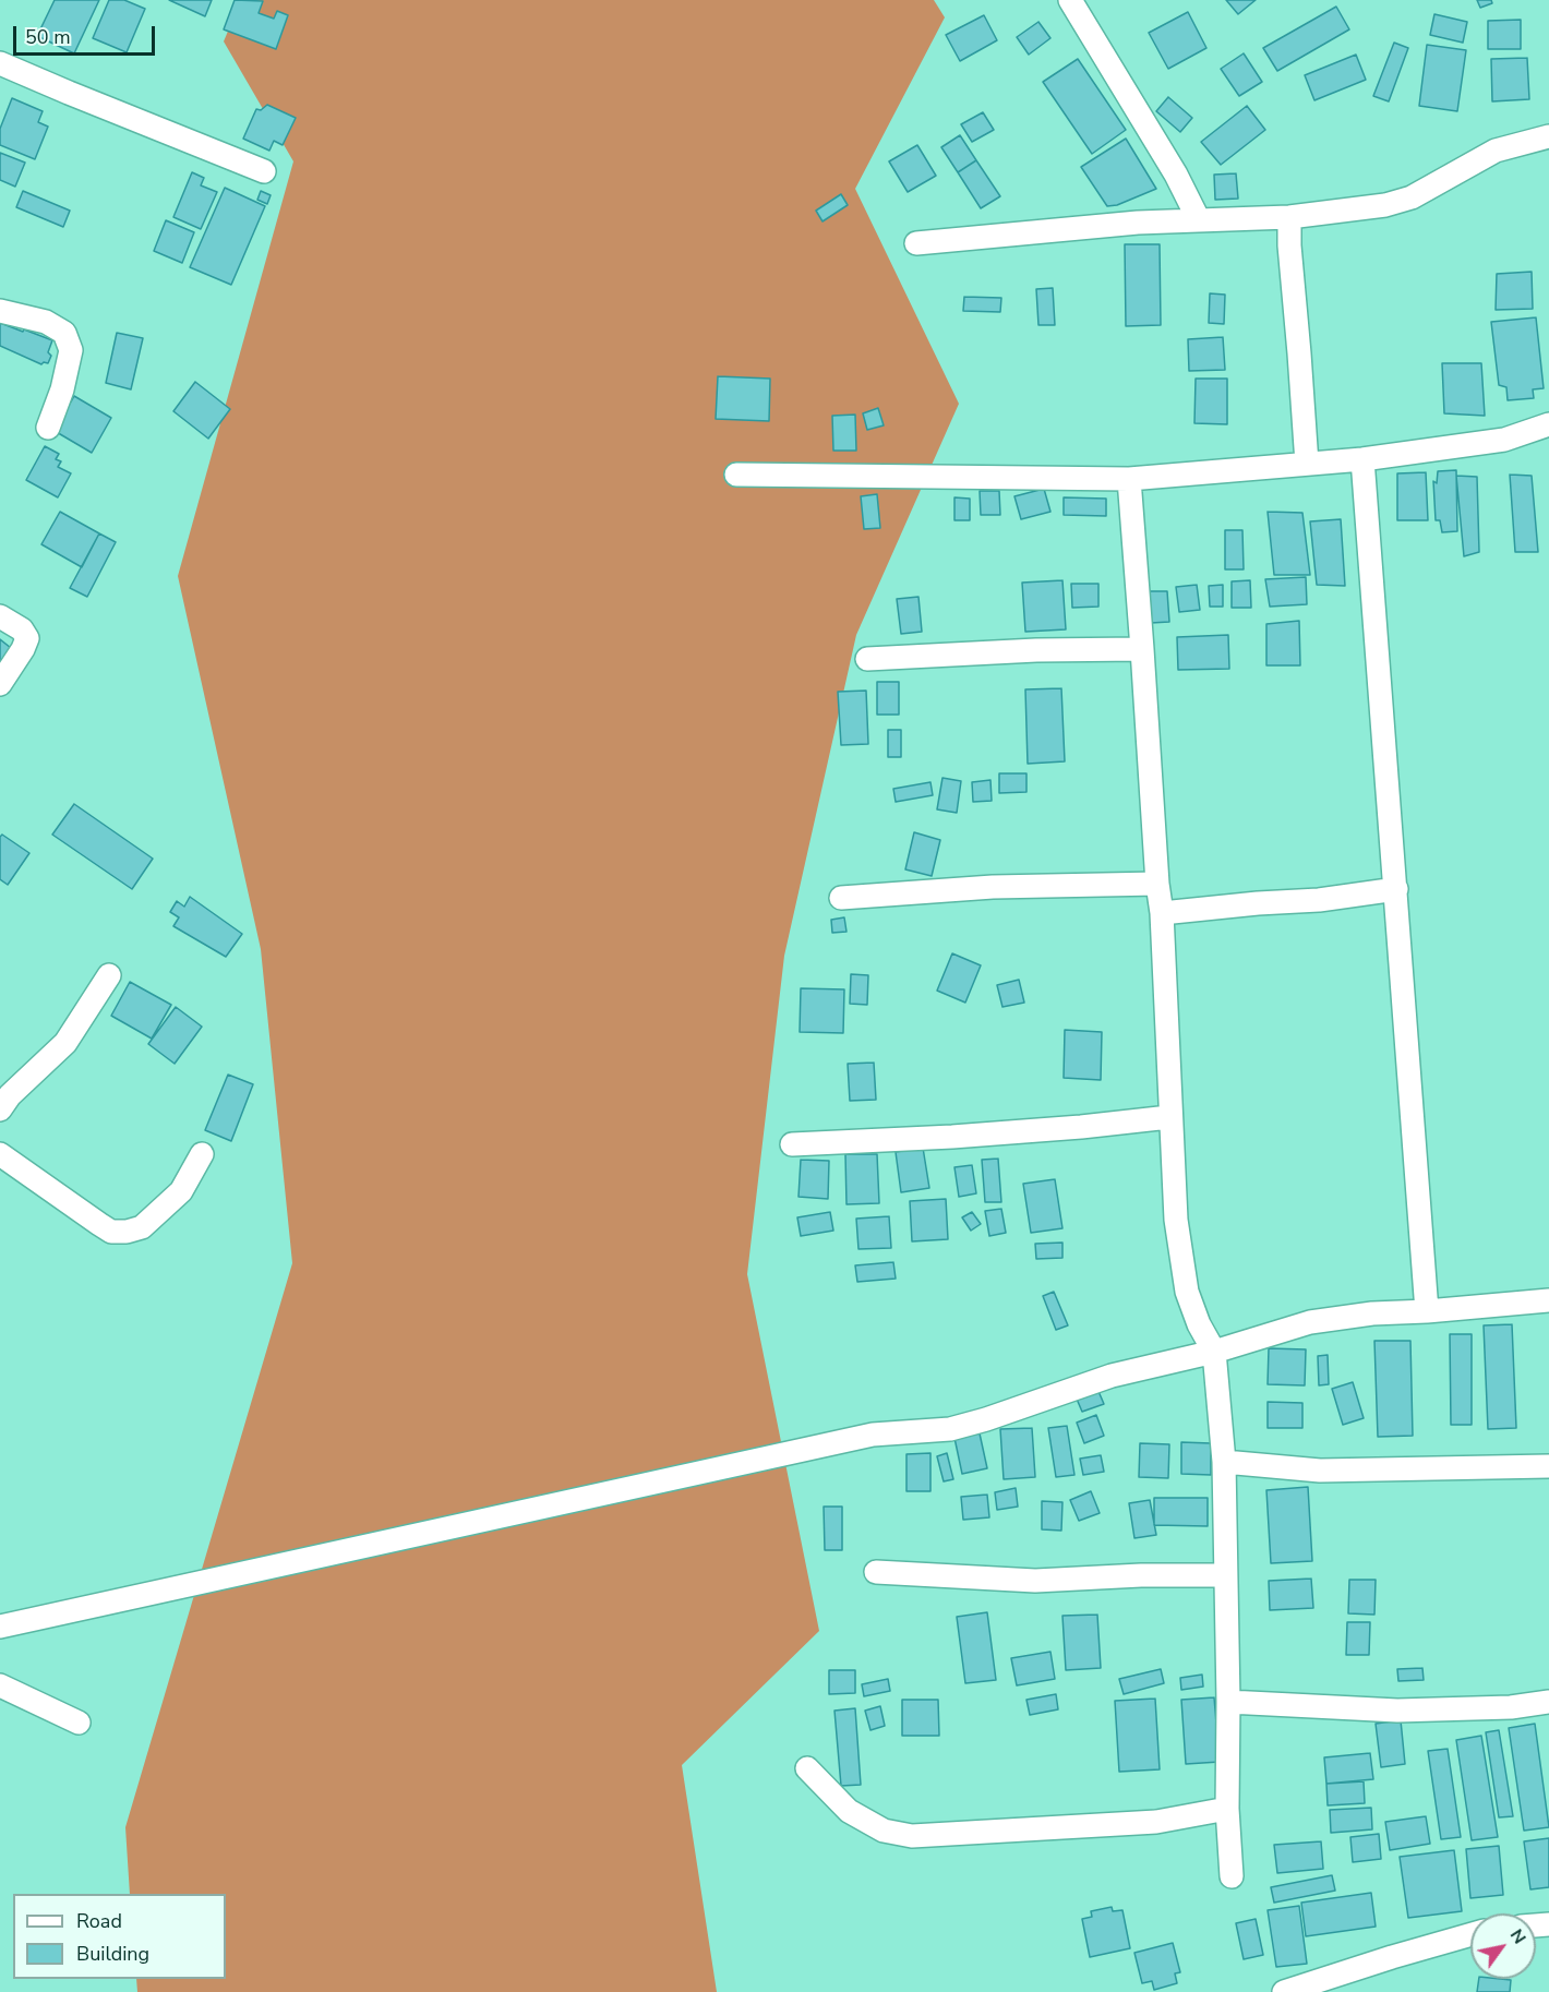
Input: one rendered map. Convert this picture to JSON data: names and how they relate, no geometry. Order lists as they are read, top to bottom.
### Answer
{
  "legend": ["Road", "Building"],
  "scale_bar": "50 m",
  "north": "top right"
}
